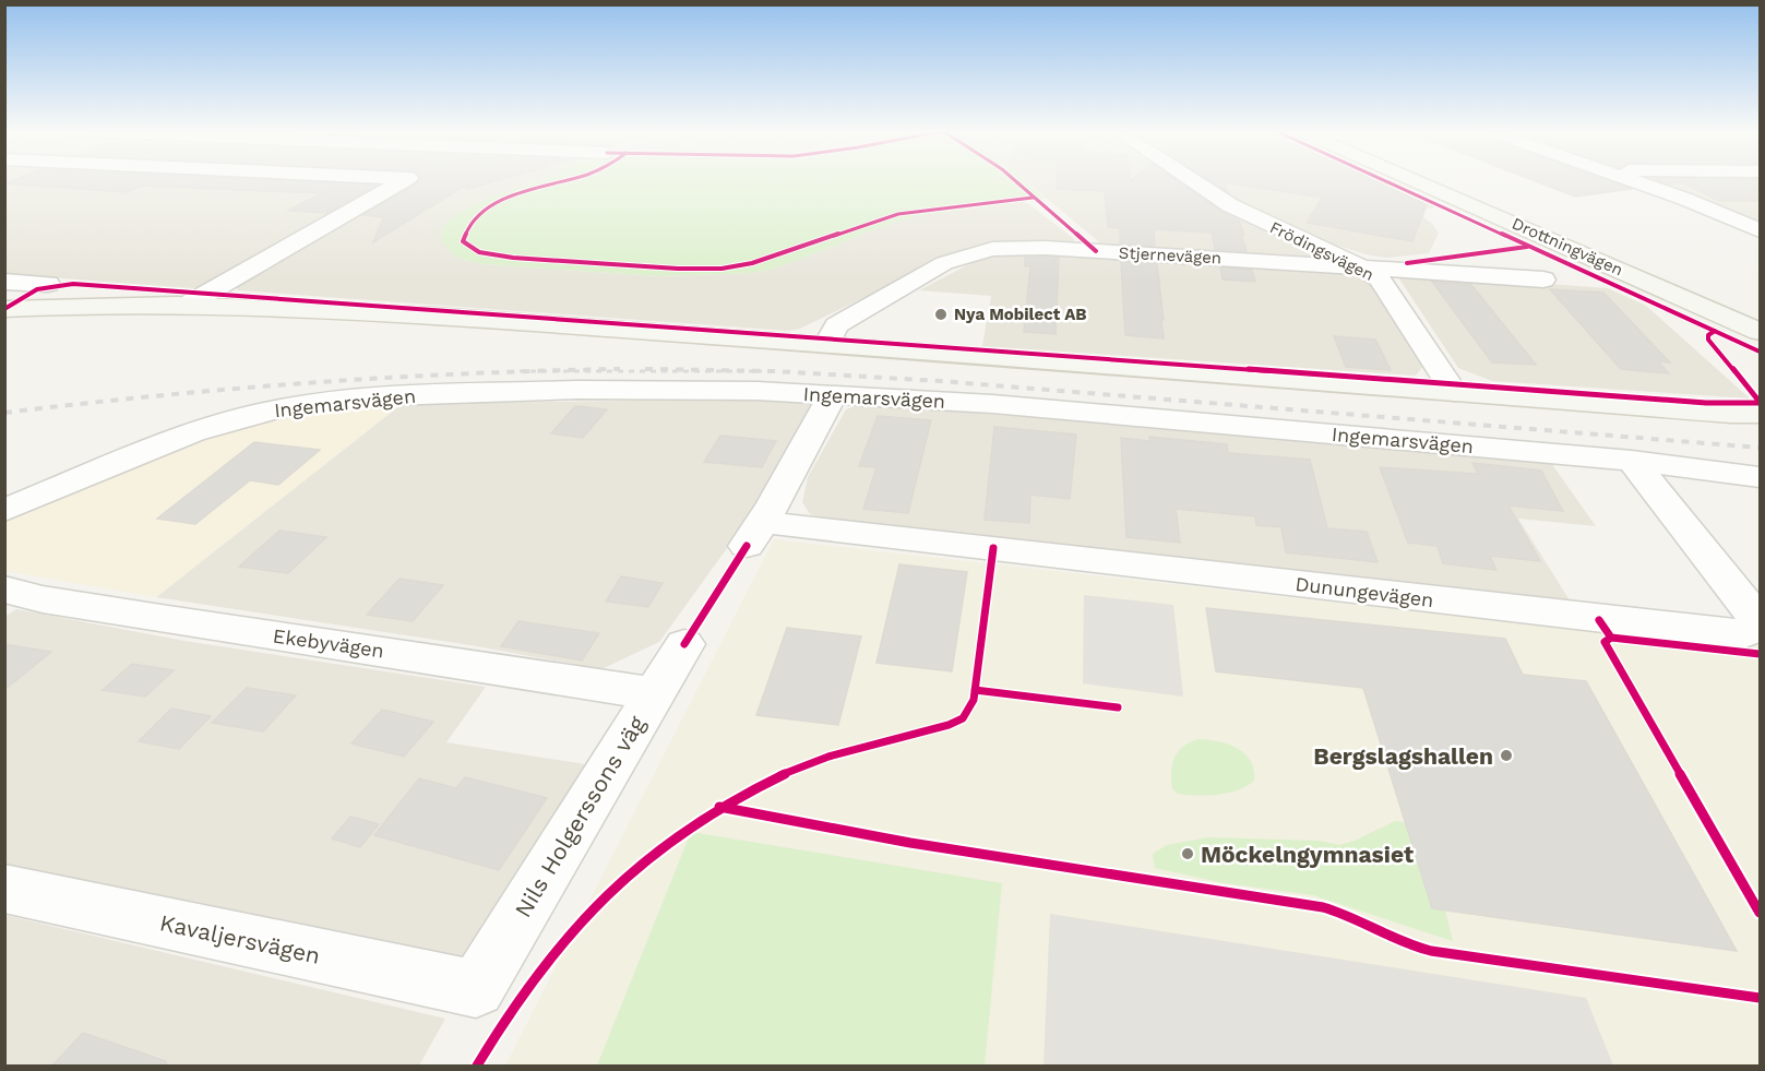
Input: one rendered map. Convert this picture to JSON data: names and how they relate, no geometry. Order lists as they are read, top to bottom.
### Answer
{
  "streets": {
    "street": [
      "Drottningvägen",
      "Frödingsvägen",
      "Stjernevägen",
      "Ingemarsvägen",
      "Dunungevägen",
      "Ekebyvägen",
      "Nils Holgerssons väg",
      "Kavaljersvägen"
    ]
  },
  "crossings": [
    ["Frödingsvägen", "Stjernevägen"],
    ["Ingemarsvägen", "Dunungevägen"],
    ["Ekebyvägen", "Nils Holgerssons väg"],
    ["Nils Holgerssons väg", "Kavaljersvägen"]
  ],
  "places": ["Nya Mobilect AB", "Bergslagshallen", "Möckelngymnasiet"]
}
